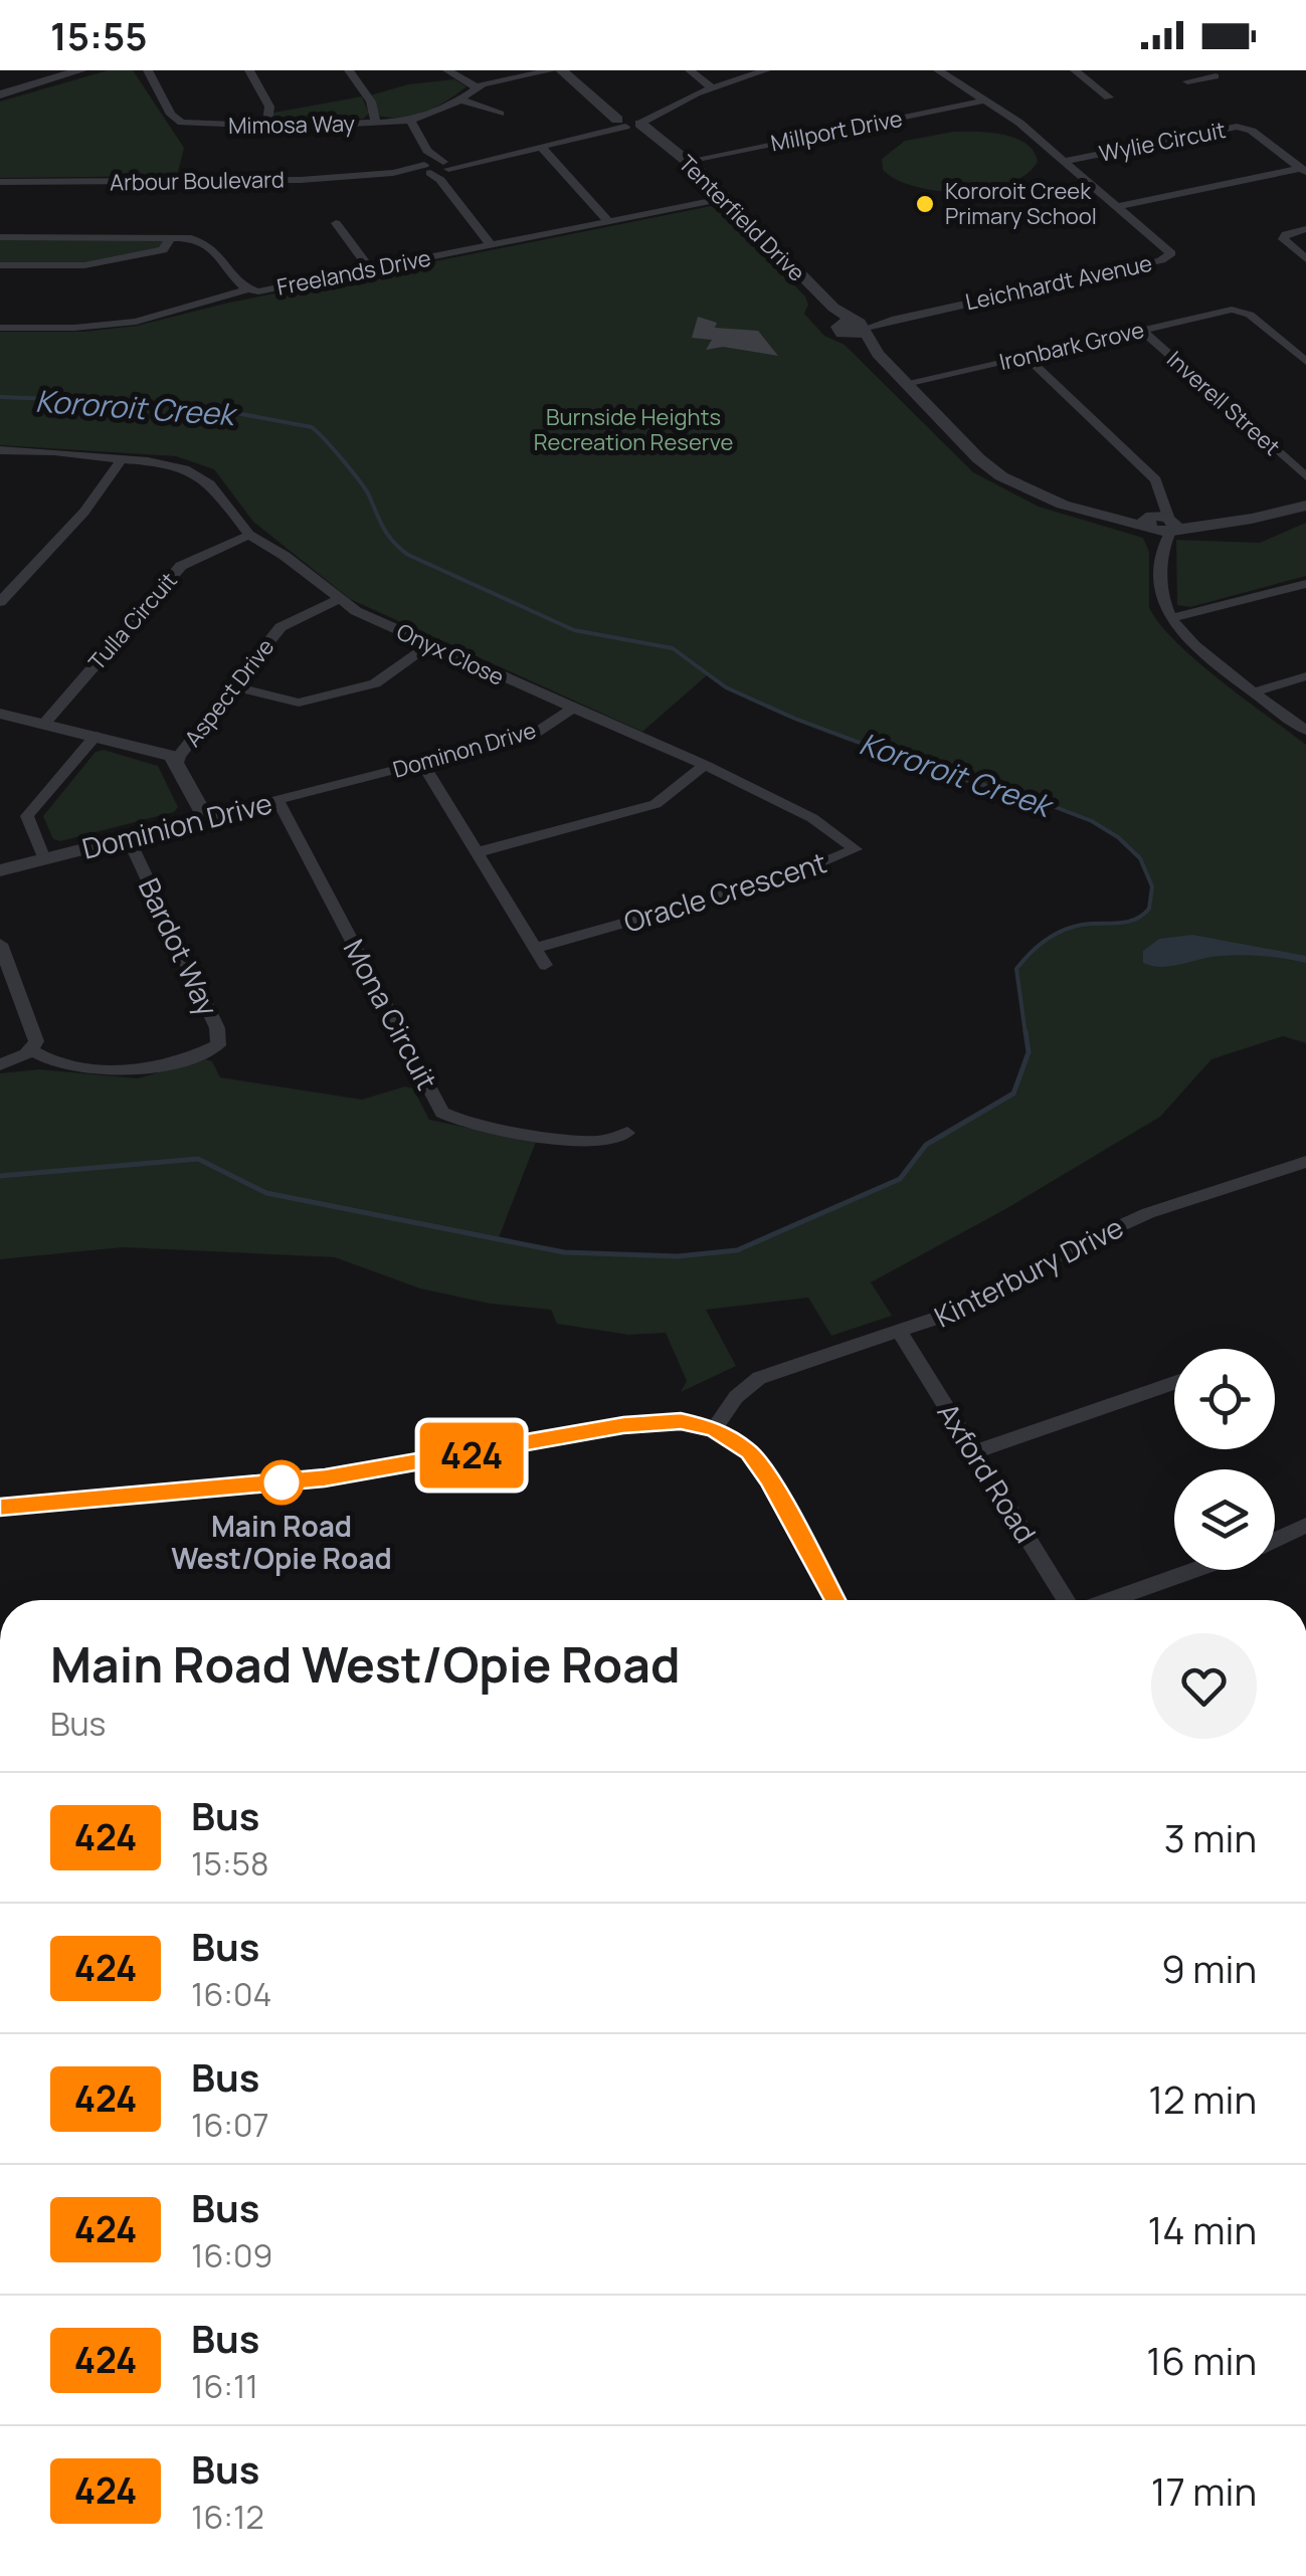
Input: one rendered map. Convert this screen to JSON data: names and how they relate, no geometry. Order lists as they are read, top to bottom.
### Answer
{
  "streets": {
    "street": [
      "Mimosa Way",
      "Millport Drive",
      "Wylie Circuit",
      "Arbour Boulevard",
      "Tenterfield Drive",
      "Freelands Drive",
      "Leichhardt Avenue",
      "Ironbark Grove",
      "Inverell Street",
      "Tulla Circuit",
      "Onyx Close",
      "Aspect Drive",
      "Dominon Drive",
      "Dominion Drive",
      "Oracle Crescent",
      "Bardot Way",
      "Mona Circuit",
      "Kinterbury Drive",
      "Axford Road"
    ]
  },
  "crossings": [
    ["Millport Drive", "Tenterfield Drive"],
    ["Millport Drive", "Leichhardt Avenue"],
    ["Wylie Circuit", "Leichhardt Avenue"],
    ["Tenterfield Drive", "Freelands Drive"],
    ["Tenterfield Drive", "Leichhardt Avenue"],
    ["Ironbark Grove", "Inverell Street"],
    ["Tulla Circuit", "Onyx Close"],
    ["Onyx Close", "Aspect Drive"],
    ["Onyx Close", "Dominon Drive"],
    ["Onyx Close", "Oracle Crescent"],
    ["Dominon Drive", "Dominion Drive"],
    ["Dominion Drive", "Bardot Way"],
    ["Dominion Drive", "Mona Circuit"],
    ["Kinterbury Drive", "Axford Road"]
  ],
  "water": ["Kororoit Creek"],
  "parks": ["Burnside Heights Recreation Reserve"],
  "places": ["Kororoit Creek Primary School", "Main Road West/Opie Road"],
  "lines": ["bus line 424"],
  "page": {
    "status": "15:55",
    "on_map": "424",
    "heading": ["Main Road West/Opie Road", "Bus"],
    "list": [
      {
        "mark": "424",
        "name": "Bus",
        "note": "15:58",
        "value": "3 min"
      },
      {
        "mark": "424",
        "name": "Bus",
        "note": "16:04",
        "value": "9 min"
      },
      {
        "mark": "424",
        "name": "Bus",
        "note": "16:07",
        "value": "12 min"
      },
      {
        "mark": "424",
        "name": "Bus",
        "note": "16:09",
        "value": "14 min"
      },
      {
        "mark": "424",
        "name": "Bus",
        "note": "16:11",
        "value": "16 min"
      },
      {
        "mark": "424",
        "name": "Bus",
        "note": "16:12",
        "value": "17 min"
      }
    ]
  }
}
